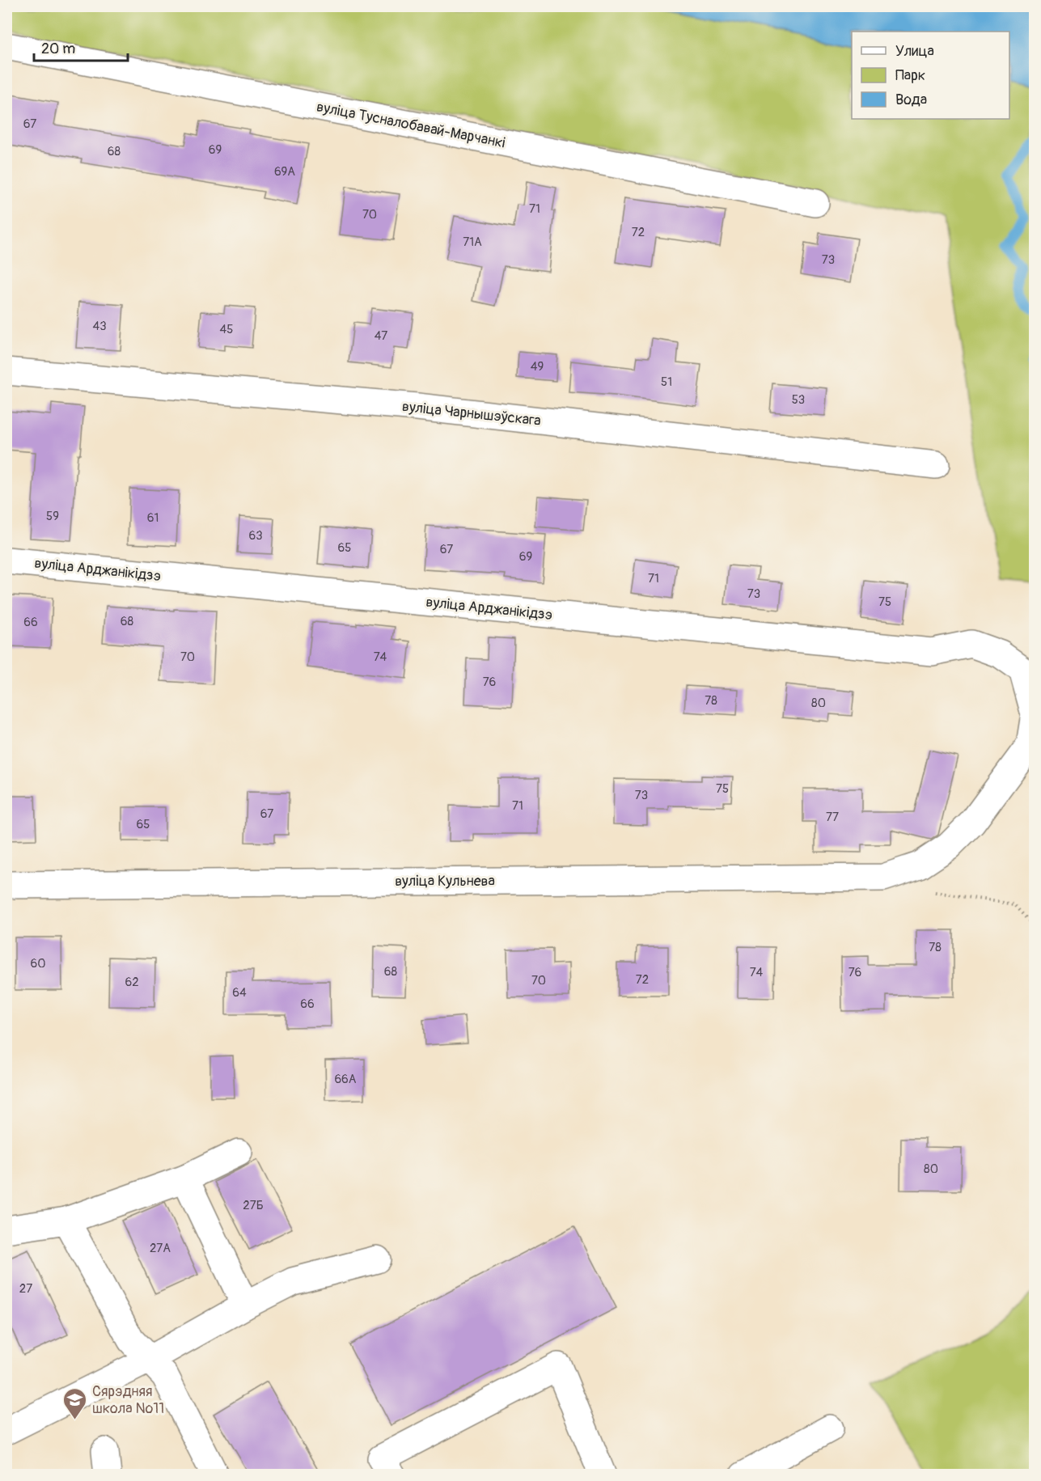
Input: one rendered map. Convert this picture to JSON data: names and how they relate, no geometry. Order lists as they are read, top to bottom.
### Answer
{
  "streets": {
    "street": [
      "вуліца Тусналобавай-Марчанкі",
      "вуліца Чарнышэўскага",
      "вуліца Арджанікідзэ",
      "вуліца Кульнева"
    ]
  },
  "crossings": [
    ["вуліца Арджанікідзэ", "вуліца Кульнева"]
  ],
  "places": {
    "school or university": ["Сярэдняя школа №11"]
  },
  "house_numbers": [
    "67",
    "69",
    "68",
    "69А",
    "71",
    "70",
    "72",
    "71А",
    "73",
    "43",
    "45",
    "47",
    "49",
    "51",
    "53",
    "59",
    "61",
    "63",
    "65",
    "67",
    "69",
    "71",
    "73",
    "75",
    "68",
    "66",
    "70",
    "74",
    "76",
    "78",
    "80",
    "75",
    "73",
    "71",
    "67",
    "77",
    "65",
    "78",
    "60",
    "68",
    "74",
    "76",
    "72",
    "70",
    "62",
    "64",
    "66",
    "66А",
    "80",
    "27Б",
    "27А",
    "27"
  ],
  "legend": ["Улица", "Парк", "Вода"],
  "scale_bar": "20 m"
}
